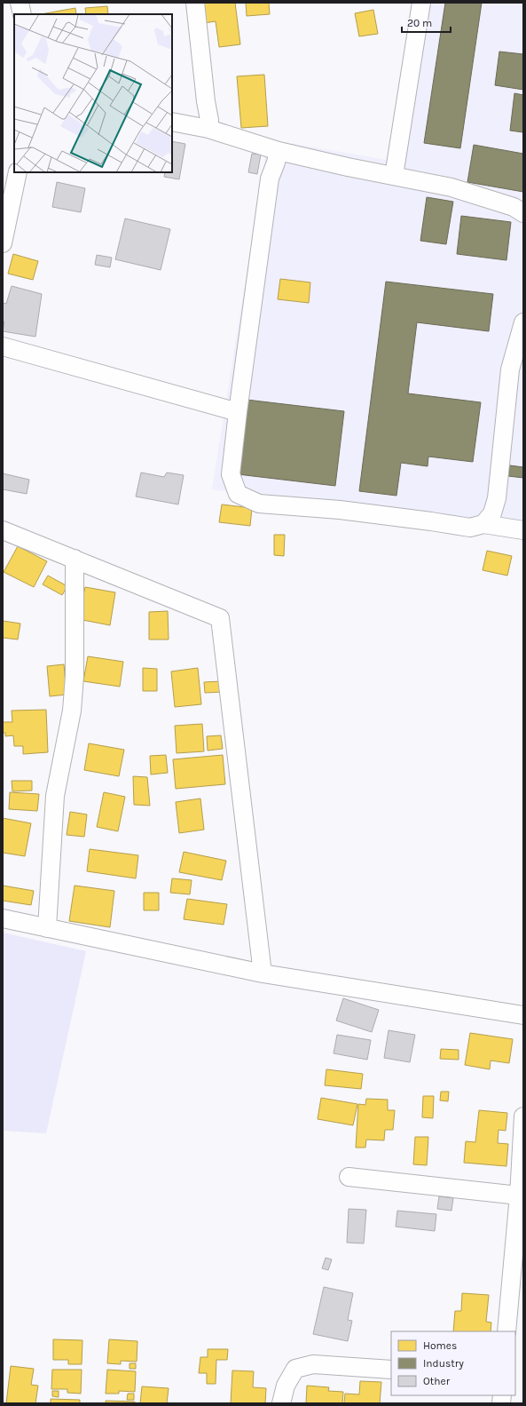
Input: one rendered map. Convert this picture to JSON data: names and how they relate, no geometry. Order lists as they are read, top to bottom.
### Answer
{
  "legend": ["Homes", "Industry", "Other"],
  "scale_bar": "20 m"
}
